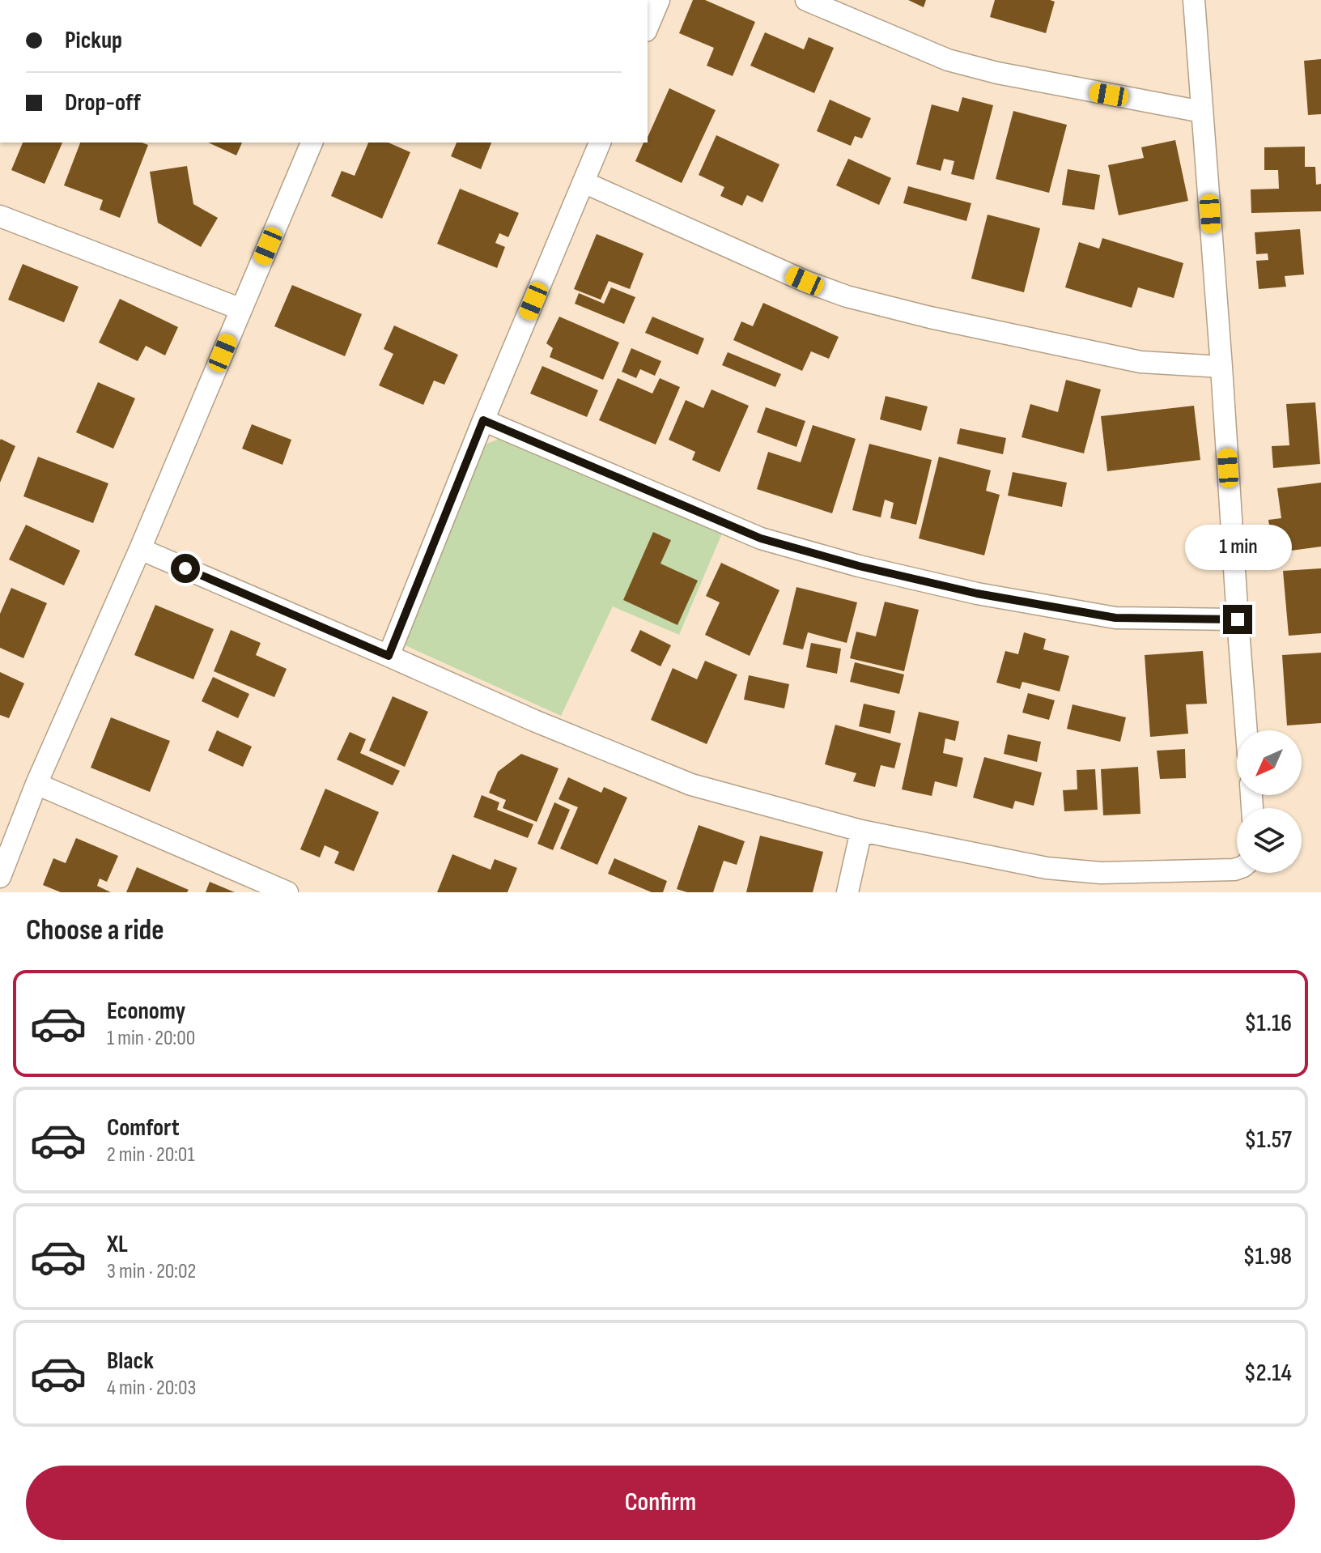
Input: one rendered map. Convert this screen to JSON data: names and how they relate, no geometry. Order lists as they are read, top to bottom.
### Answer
{
  "north": "bottom left",
  "page": {
    "banner": ["Pickup", "Drop-off"],
    "bubble": "1 min",
    "heading": "Choose a ride",
    "list": [
      {
        "name": "Economy",
        "note": "1 min · 20:00",
        "value": "$1.16"
      },
      {
        "name": "Comfort",
        "note": "2 min · 20:01",
        "value": "$1.57"
      },
      {
        "name": "XL",
        "note": "3 min · 20:02",
        "value": "$1.98"
      },
      {
        "name": "Black",
        "note": "4 min · 20:03",
        "value": "$2.14"
      }
    ],
    "buttons": "Confirm"
  }
}
